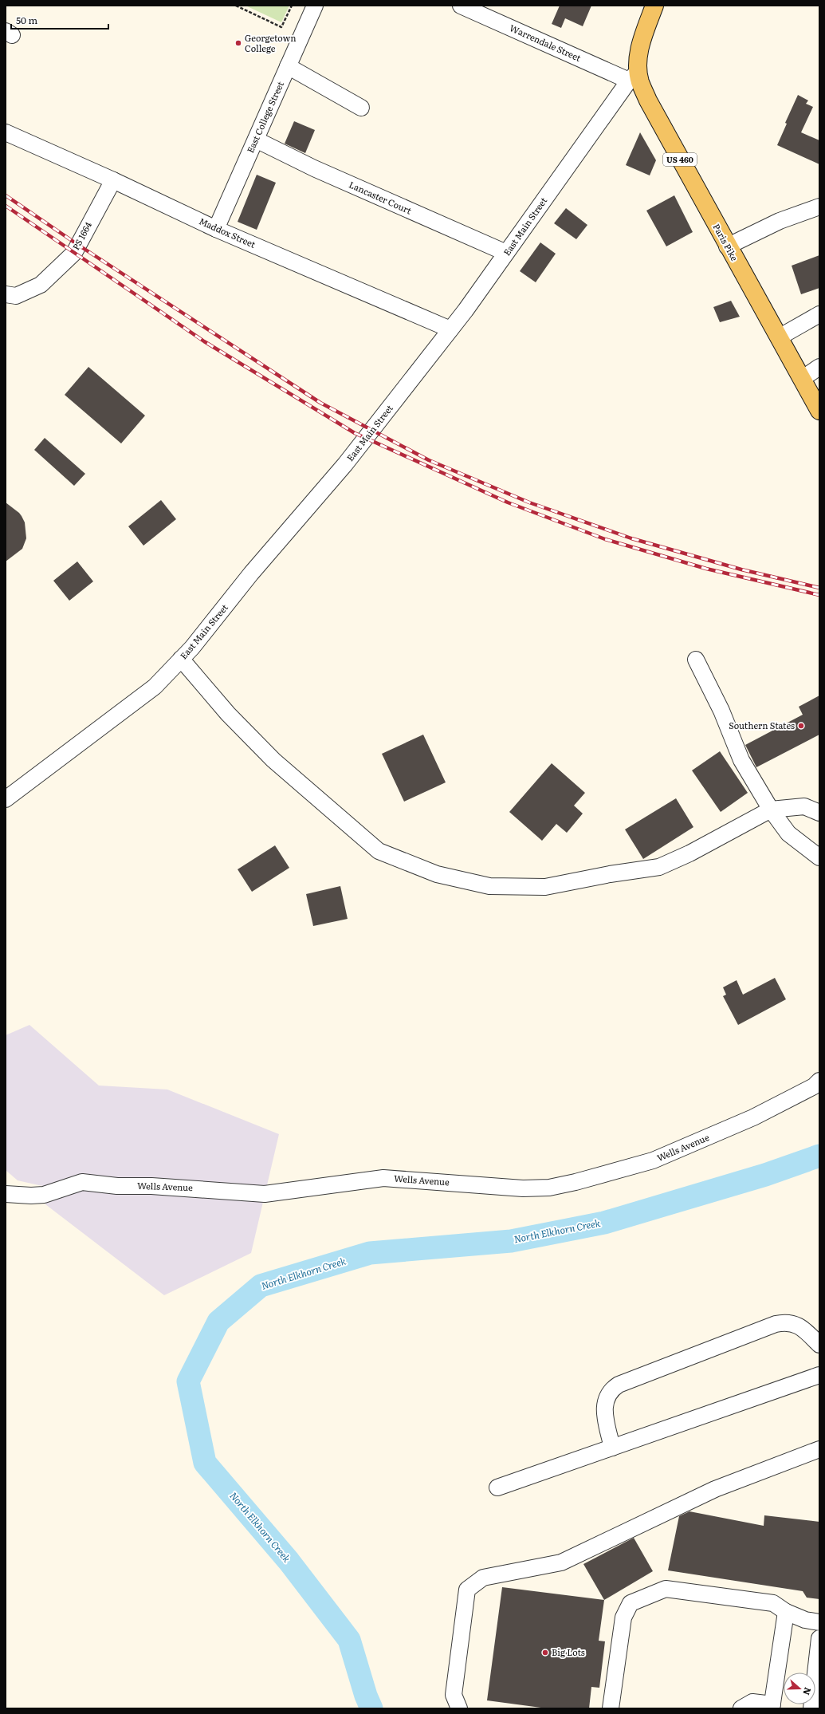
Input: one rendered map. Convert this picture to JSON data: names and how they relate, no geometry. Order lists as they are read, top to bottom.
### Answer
{
  "streets": {
    "main road": ["US 460", "Paris Pike"],
    "street": [
      "Warrendale Street",
      "East College Street",
      "Lancaster Court",
      "East Main Street",
      "Maddox Street",
      "PS 1664",
      "Wells Avenue"
    ]
  },
  "crossings": [
    ["Warrendale Street", "US 460"],
    ["Warrendale Street", "East Main Street"],
    ["Warrendale Street", "Paris Pike"],
    ["East College Street", "Lancaster Court"],
    ["East College Street", "Maddox Street"],
    ["US 460", "East Main Street"],
    ["US 460", "Paris Pike"],
    ["Lancaster Court", "East Main Street"],
    ["East Main Street", "Maddox Street"],
    ["East Main Street", "Paris Pike"],
    ["Maddox Street", "PS 1664"]
  ],
  "water": ["North Elkhorn Creek"],
  "places": ["Georgetown College", "Southern States", "Big Lots"],
  "scale_bar": "50 m",
  "north": "right"
}
